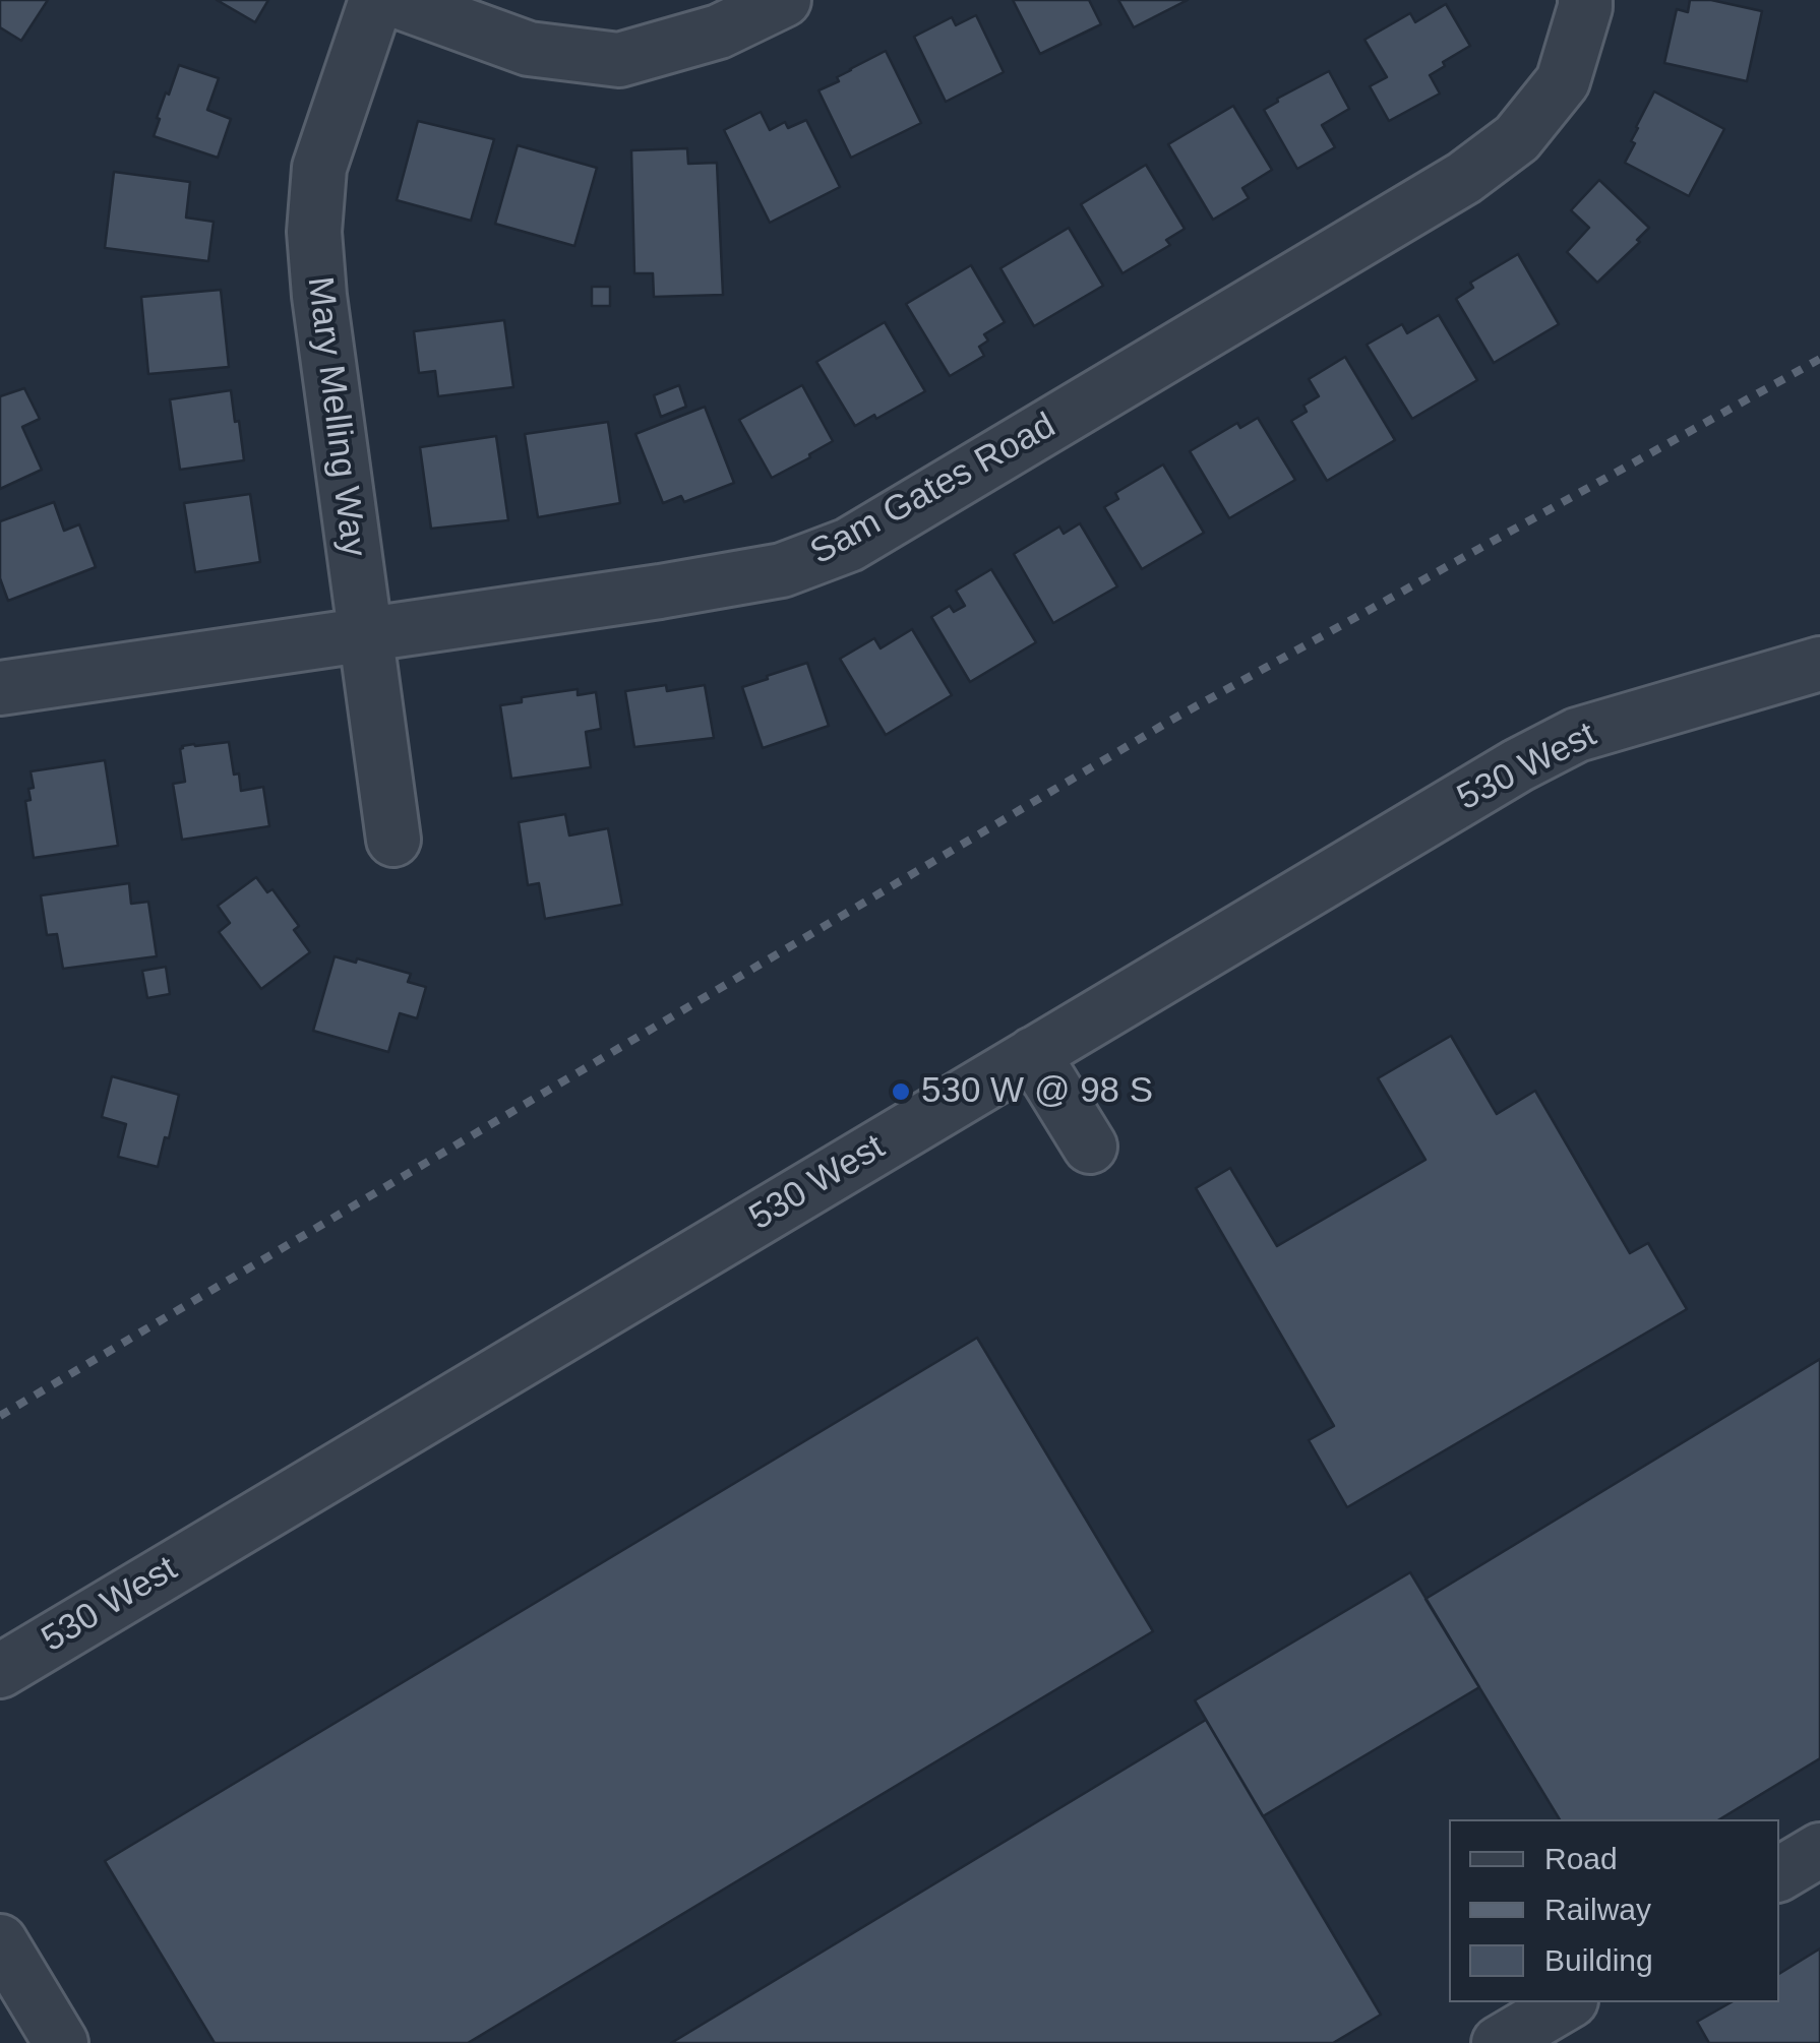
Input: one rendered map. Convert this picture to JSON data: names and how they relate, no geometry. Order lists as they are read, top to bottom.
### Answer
{
  "streets": {
    "street": ["Mary Melling Way", "Sam Gates Road", "530 West"]
  },
  "crossings": [
    ["Mary Melling Way", "Sam Gates Road"]
  ],
  "places": ["530 W @ 98 S"],
  "legend": ["Road", "Railway", "Building"]
}
